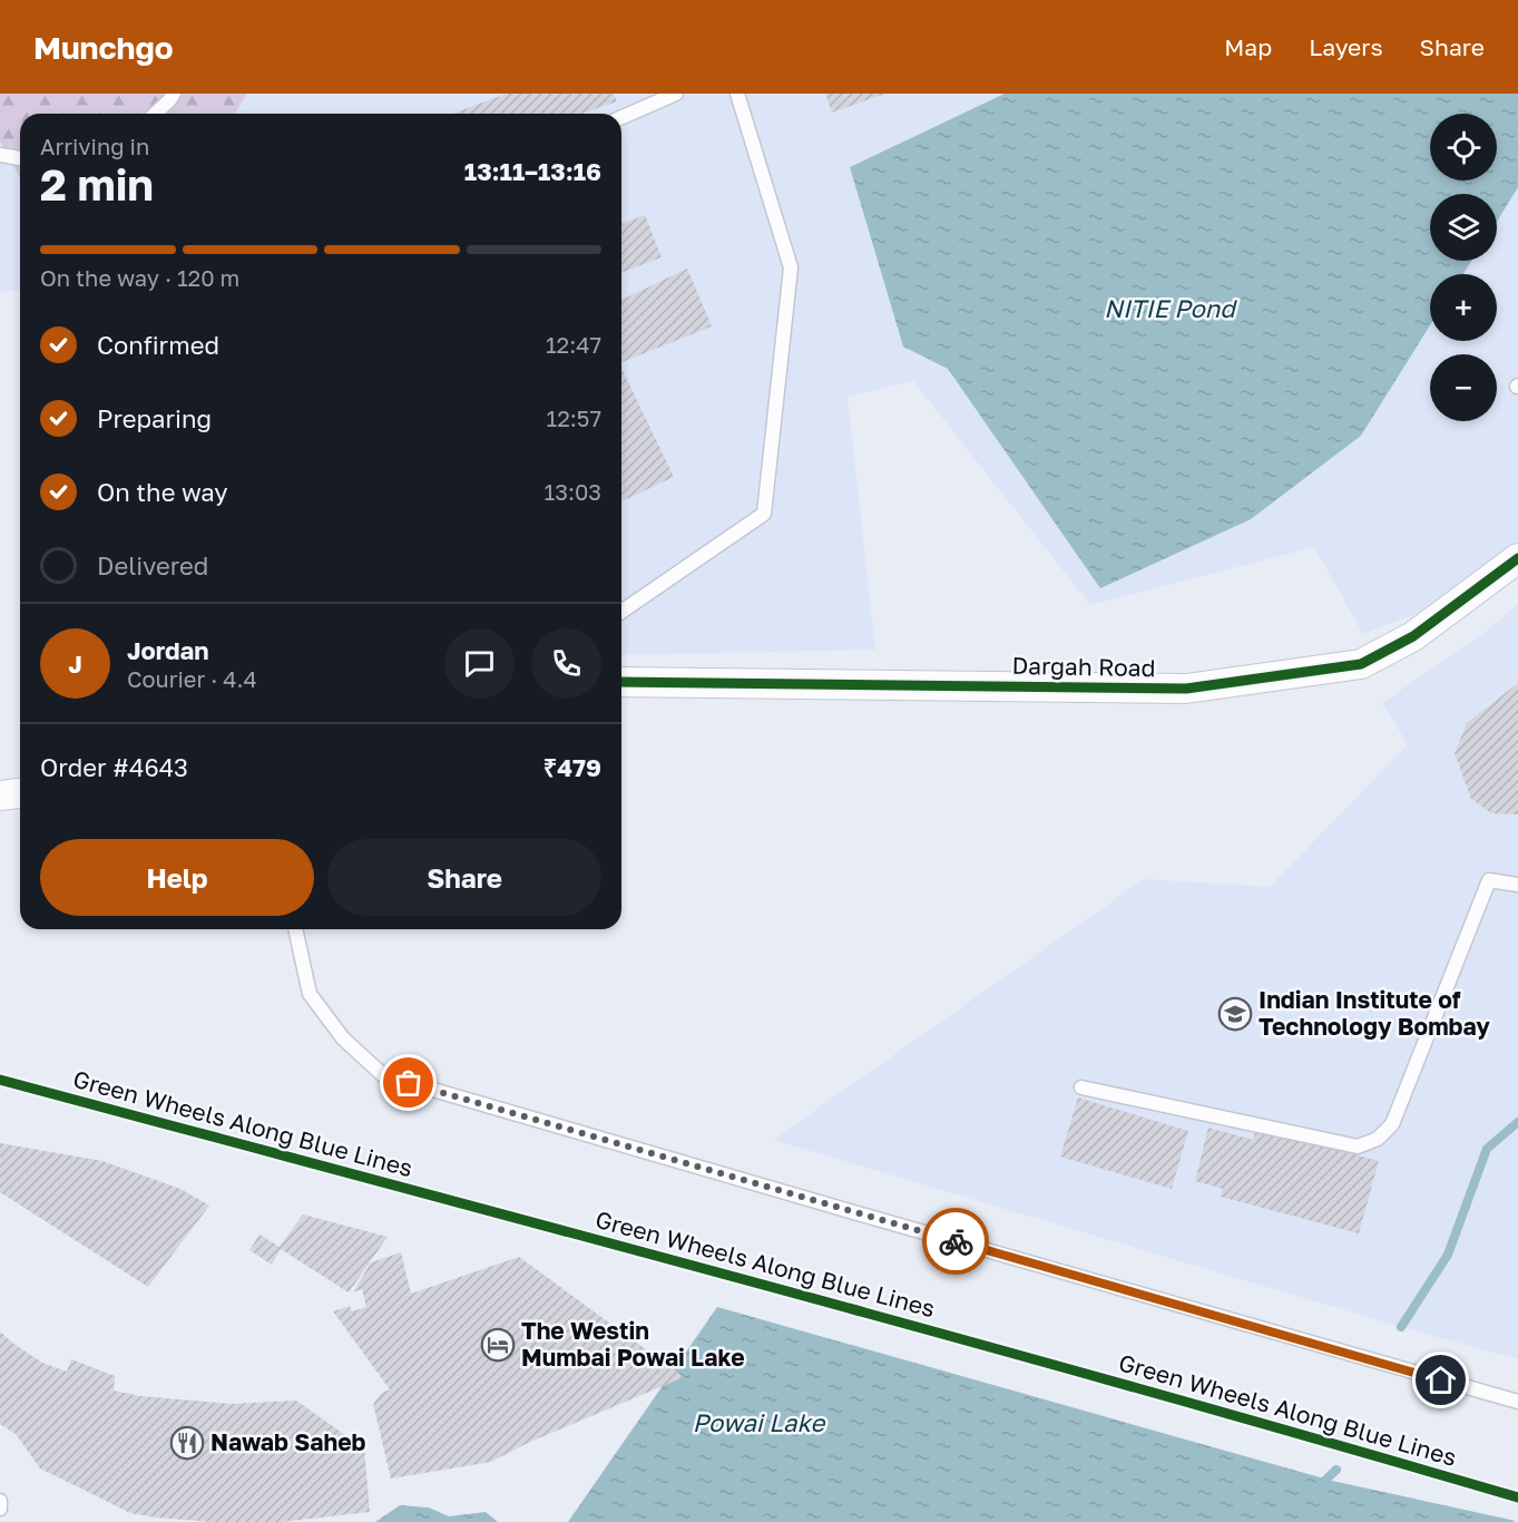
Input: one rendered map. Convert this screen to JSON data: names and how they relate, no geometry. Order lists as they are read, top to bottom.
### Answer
{
  "streets": {
    "street": ["Dargah Road"],
    "cycle path": ["Green Wheels Along Blue Lines"]
  },
  "water": ["NITIE Pond", "Powai Lake"],
  "places": {
    "school or university": ["Indian Institute of Technology Bombay"],
    "hotel": ["The Westin Mumbai Powai Lake"],
    "restaurant": ["Nawab Saheb"]
  },
  "page": {
    "header": "Munchgo",
    "nav": ["Map", "Layers", "Share"],
    "map_buttons": ["+", "−"],
    "heading": ["2 min", "Arriving in", "13:11–13:16"],
    "panel": [
      "Jordan",
      "Courier · 4.4",
      "Order #4643",
      "₹479"
    ],
    "bar": "On the way · 120 m",
    "list": [
      ["Confirmed", "12:47"],
      ["Preparing", "12:57"],
      ["On the way", "13:03"],
      "Delivered"
    ],
    "round": "J",
    "buttons": ["Help", "Share"]
  }
}
